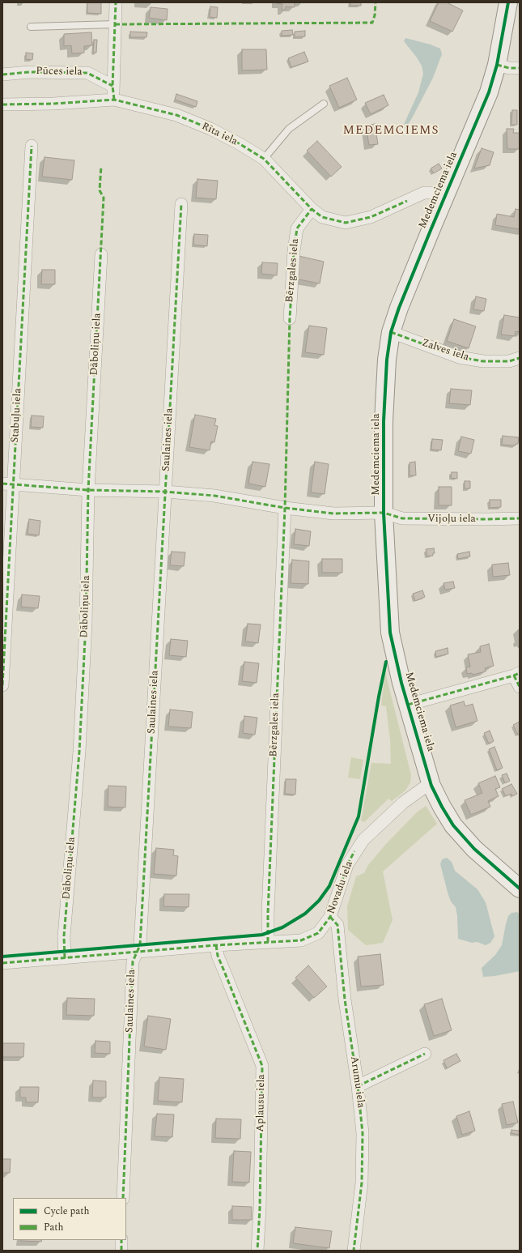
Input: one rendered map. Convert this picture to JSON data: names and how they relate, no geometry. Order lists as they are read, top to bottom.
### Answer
{
  "streets": {
    "street": [
      "Pūces iela",
      "Rīta iela",
      "Medemciema iela",
      "Bērzgales iela",
      "Dāboliņu iela",
      "Zalves iela",
      "Stabuļu iela",
      "Saulaines iela",
      "Vijoļu iela",
      "Novadu iela",
      "Arumu iela",
      "Aplausu iela"
    ]
  },
  "crossings": [
    ["Rīta iela", "Medemciema iela"],
    ["Rīta iela", "Bērzgales iela"],
    ["Medemciema iela", "Zalves iela"],
    ["Medemciema iela", "Vijoļu iela"],
    ["Medemciema iela", "Novadu iela"],
    ["Bērzgales iela", "Vijoļu iela"],
    ["Bērzgales iela", "Novadu iela"],
    ["Dāboliņu iela", "Vijoļu iela"],
    ["Dāboliņu iela", "Novadu iela"],
    ["Stabuļu iela", "Vijoļu iela"],
    ["Saulaines iela", "Vijoļu iela"],
    ["Saulaines iela", "Novadu iela"],
    ["Novadu iela", "Arumu iela"],
    ["Novadu iela", "Aplausu iela"]
  ],
  "districts": ["MEDEMCIEMS"],
  "legend": ["Cycle path", "Path"]
}
